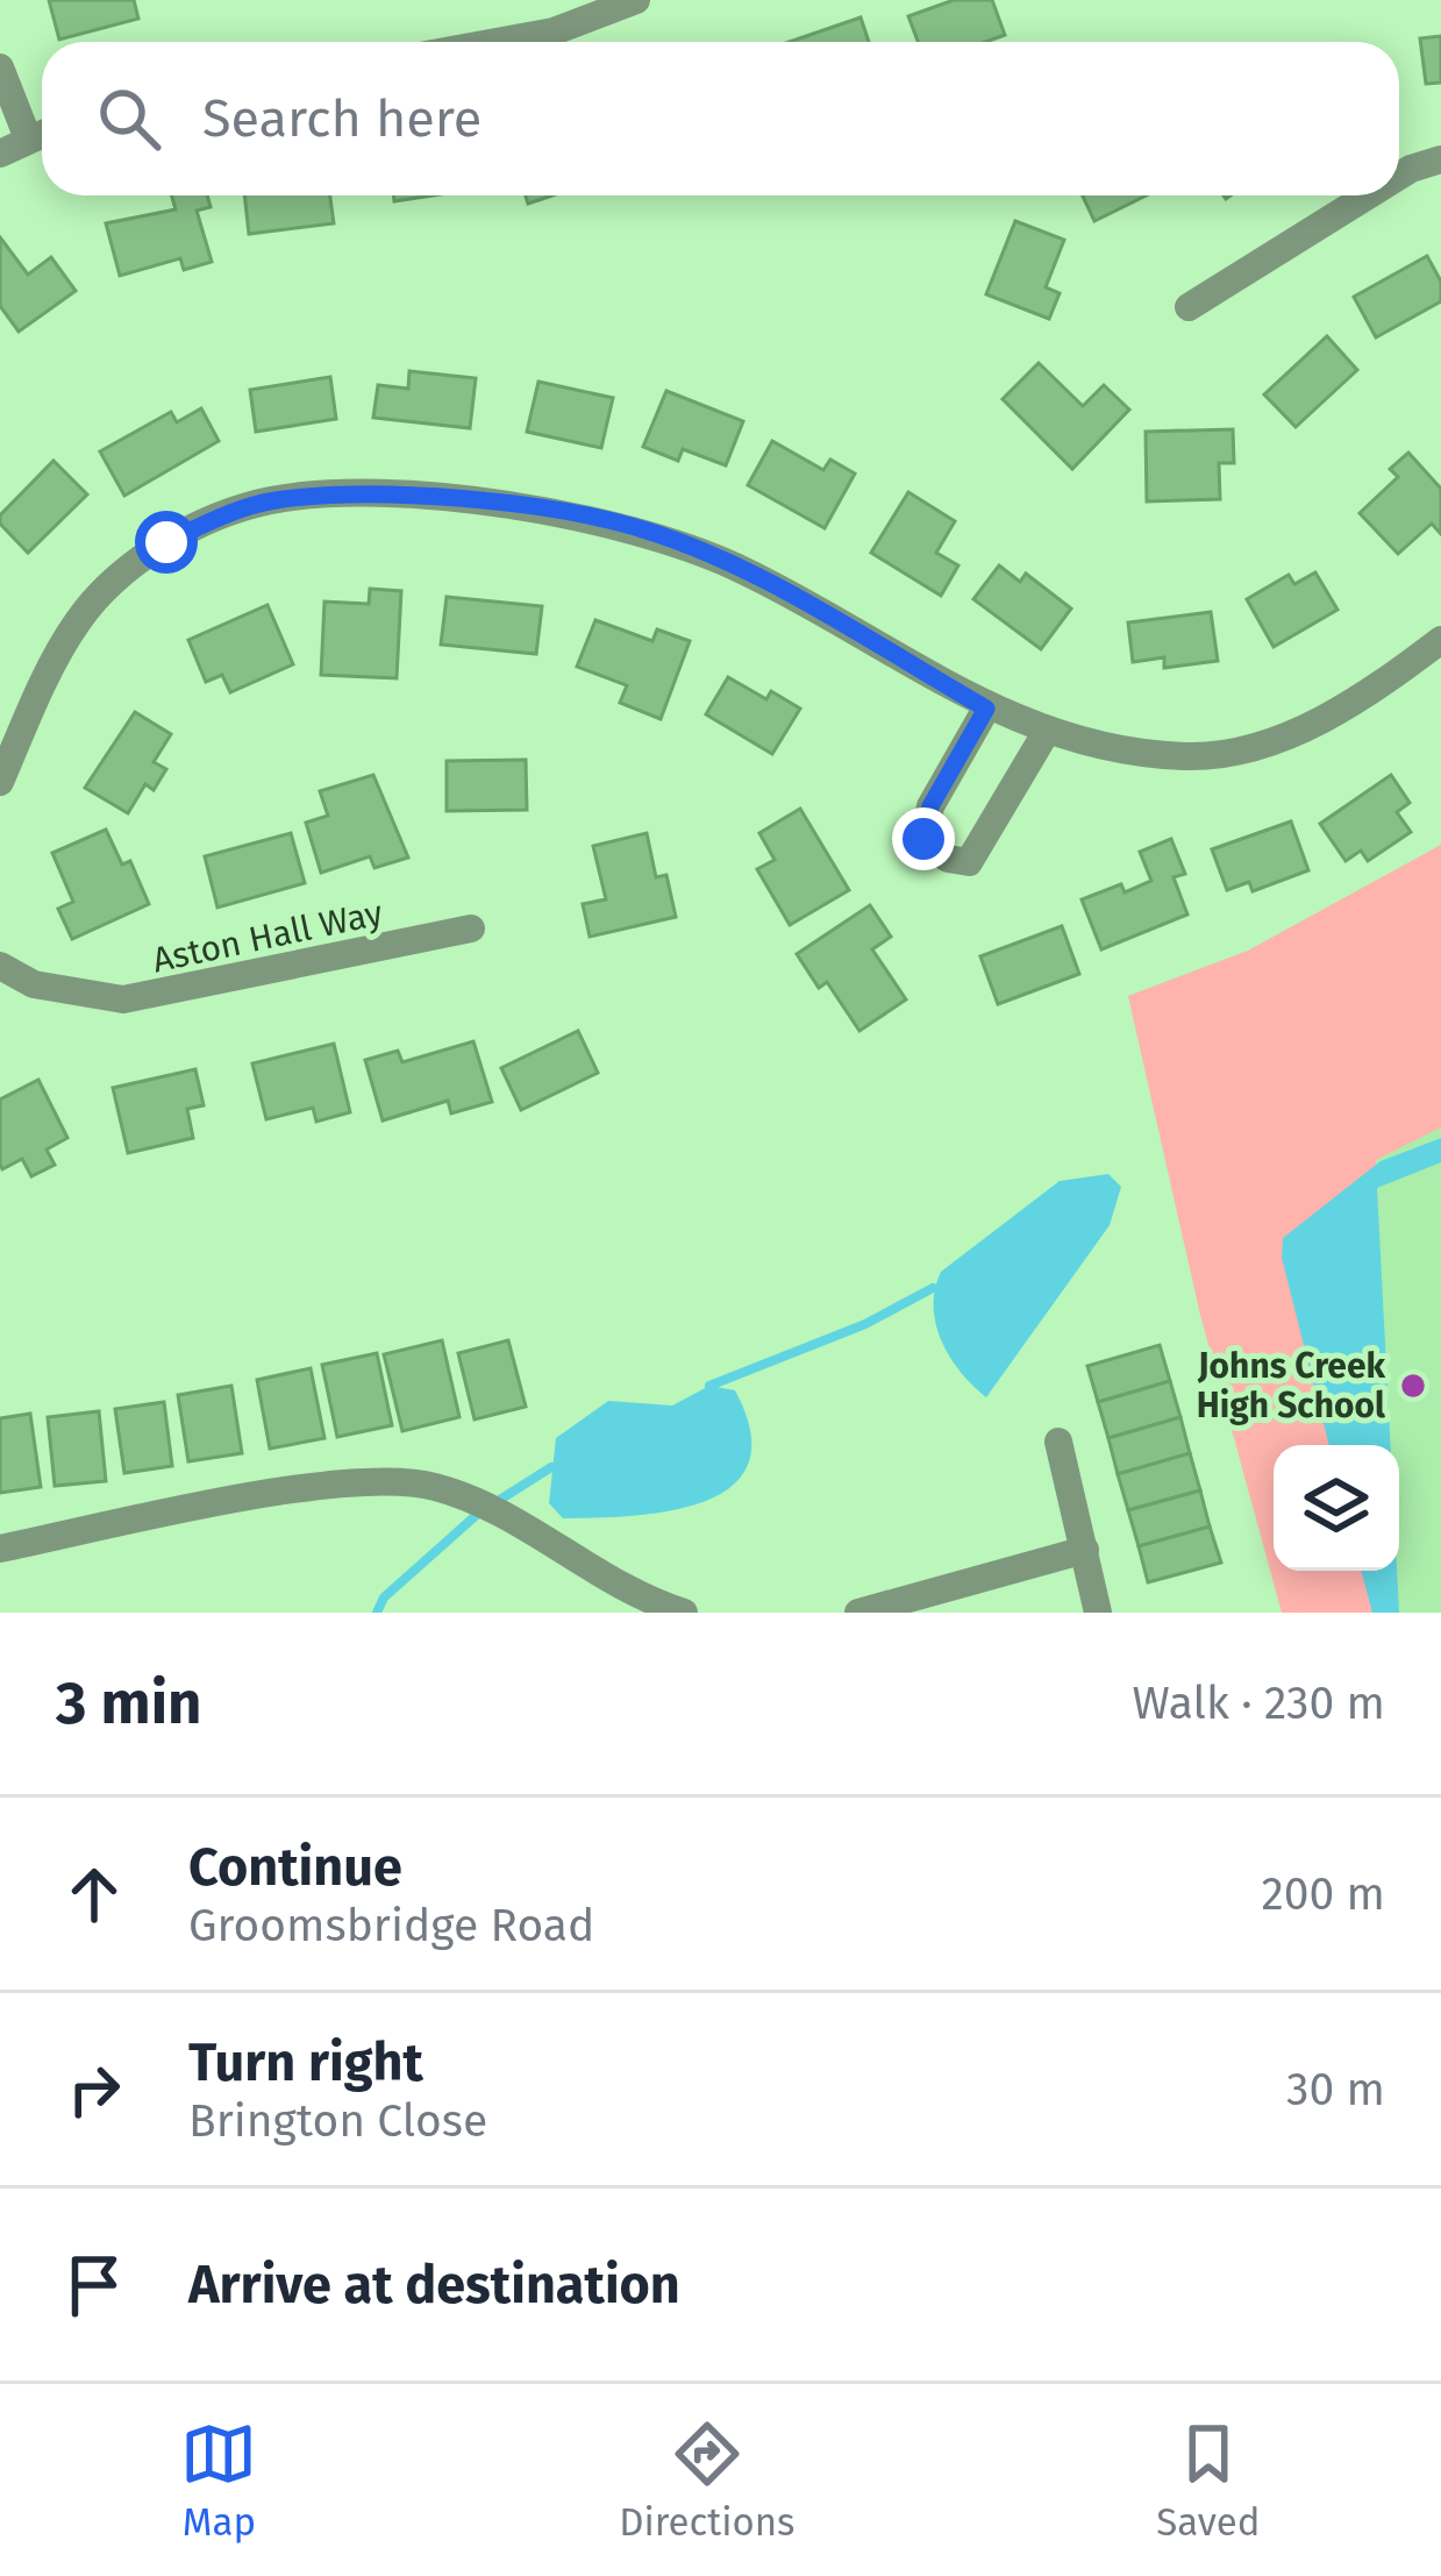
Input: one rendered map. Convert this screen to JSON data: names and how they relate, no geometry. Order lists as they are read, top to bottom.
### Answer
{
  "streets": {
    "street": ["Aston Hall Way"]
  },
  "places": ["Johns Creek High School"],
  "page": {
    "search": "Search here",
    "heading": ["3 min", "Walk · 230 m"],
    "list": [
      ["Continue", "Groomsbridge Road", "200 m"],
      ["Turn right", "Brington Close", "30 m"],
      "Arrive at destination"
    ],
    "nav": ["Map", "Directions", "Saved"]
  }
}
